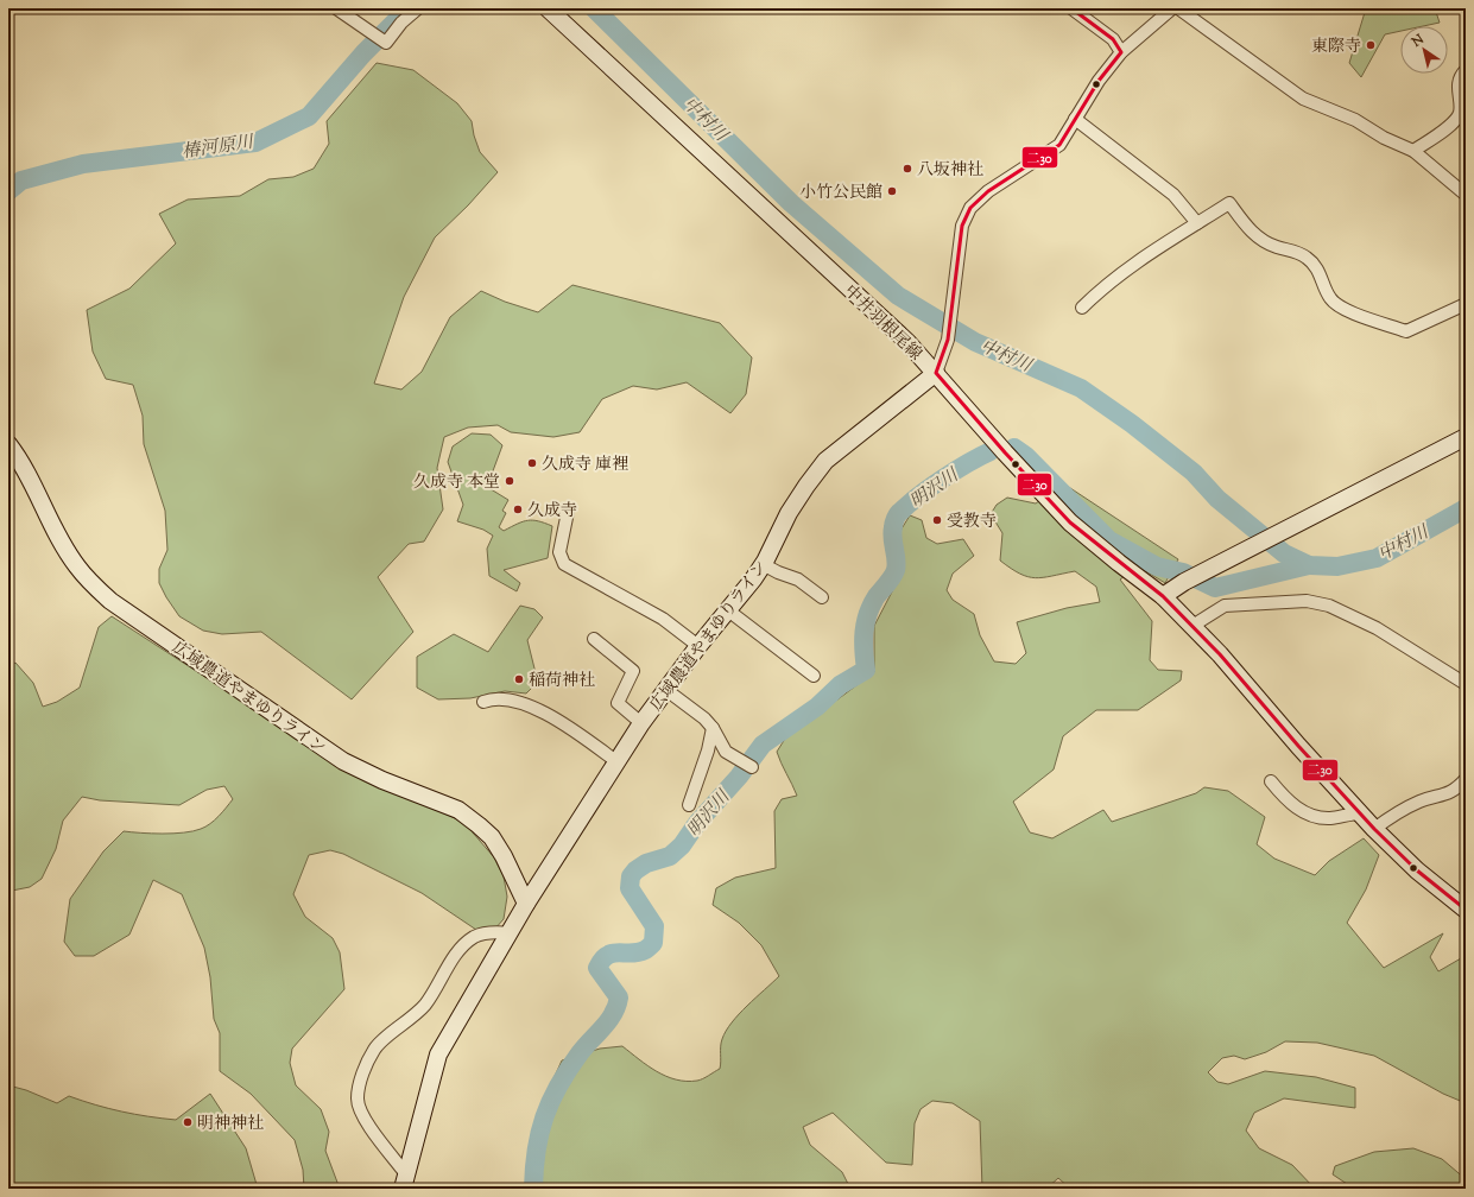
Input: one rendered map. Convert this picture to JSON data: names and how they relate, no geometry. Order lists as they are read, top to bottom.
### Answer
{
  "streets": {
    "street": ["中井羽根尾線", "広域農道やまゆりライン"]
  },
  "crossings": [
    ["中井羽根尾線", "広域農道やまゆりライン"]
  ],
  "water": ["中村川", "椿河原川", "明沢川"],
  "places": [
    "東際寺",
    "八坂神社",
    "小竹公民館",
    "久成寺 庫裡",
    "久成寺 本堂",
    "久成寺",
    "受教寺",
    "稲荷神社",
    "明神神社"
  ],
  "lines": ["transit line 二30"],
  "north": "top left"
}
